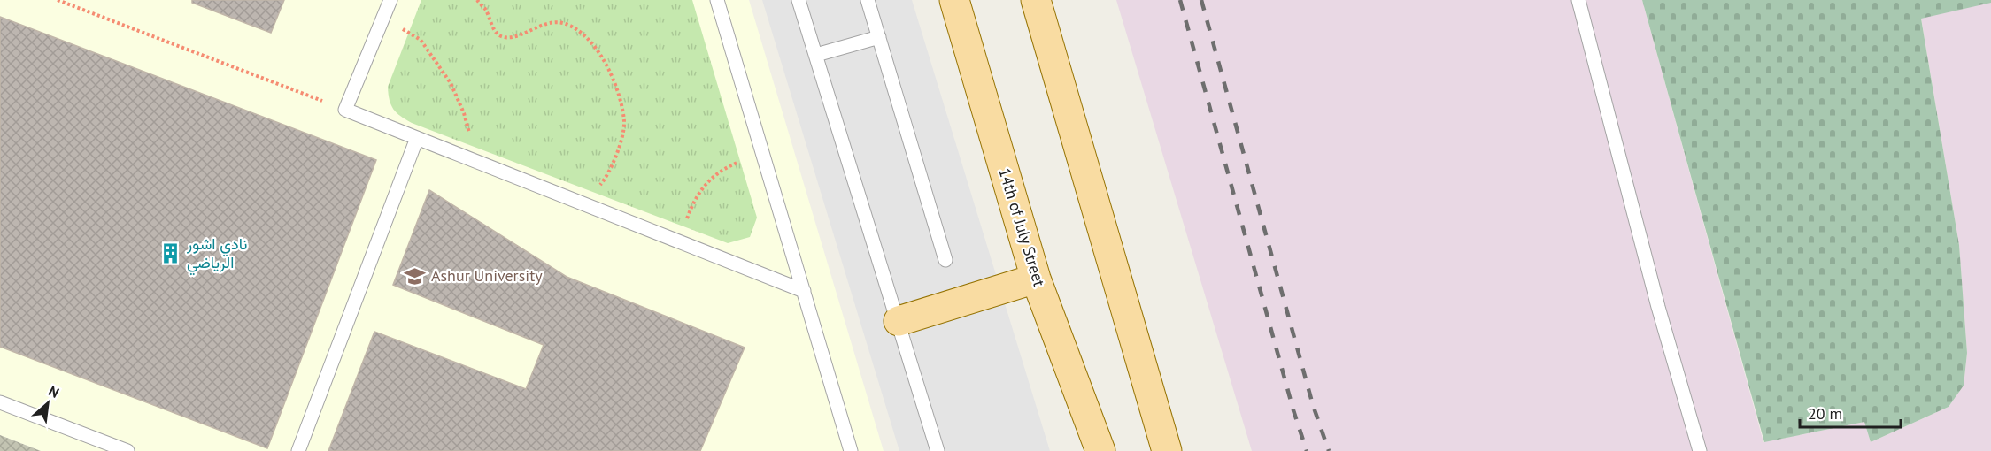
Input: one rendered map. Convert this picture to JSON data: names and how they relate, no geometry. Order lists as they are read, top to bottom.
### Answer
{
  "streets": {
    "main road": ["14th of July Street"]
  },
  "places": {
    "building": ["نادي اشور الرياضي"],
    "school or university": ["Ashur University"]
  },
  "scale_bar": "20 m",
  "north": "top right"
}
